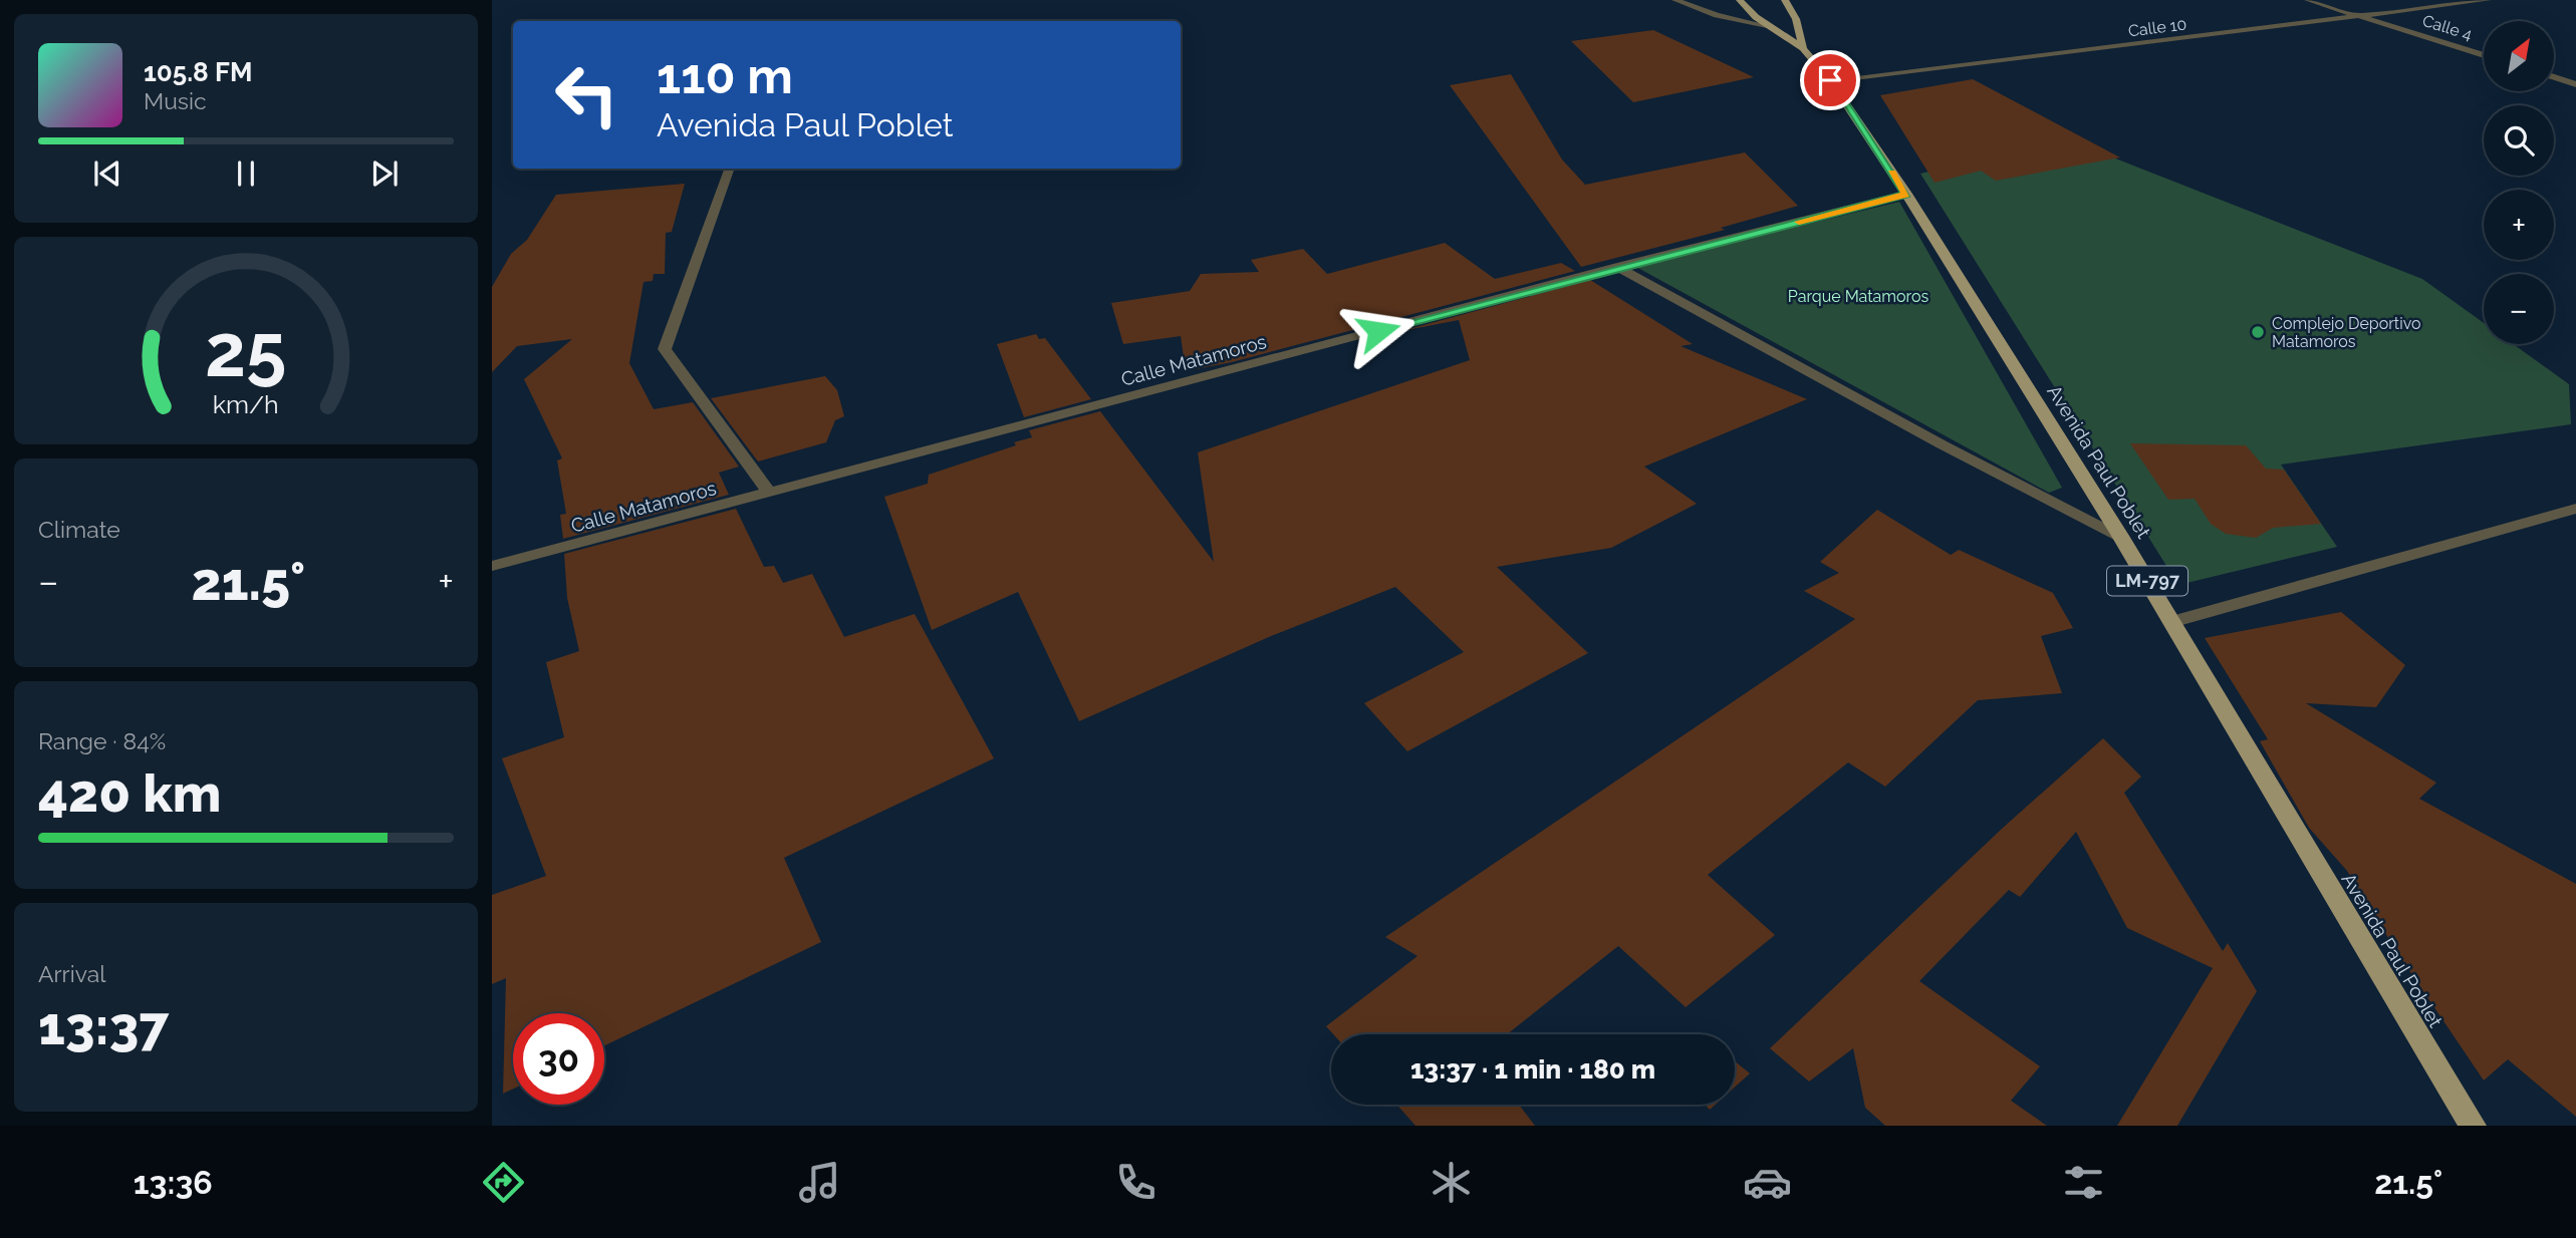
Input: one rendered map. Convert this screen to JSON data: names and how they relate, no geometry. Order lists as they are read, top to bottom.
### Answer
{
  "streets": {
    "main road": ["Avenida Paul Poblet", "LM-797"],
    "street": ["Calle 10", "Calle 4", "Calle Matamoros"]
  },
  "crossings": [
    ["Calle 10", "Calle 4"],
    ["Calle 10", "Avenida Paul Poblet"],
    ["Calle Matamoros", "Avenida Paul Poblet"]
  ],
  "parks": ["Parque Matamoros"],
  "places": ["Complejo Deportivo Matamoros"],
  "north": "top right",
  "page": {
    "map_buttons": ["+", "−"],
    "turn": ["110 m", "Avenida Paul Poblet"],
    "song": ["105.8 FM", "Music"],
    "tile": [
      "Climate",
      ["Range · 84%", "420 km"],
      ["Arrival", "13:37"]
    ],
    "heat": ["−", "21.5°", "+"],
    "limit": "30",
    "trip": "13:37 · 1 min · 180 m",
    "tabs": ["13:36", "21.5°"],
    "gauge": ["25", "km/h"]
  }
}
